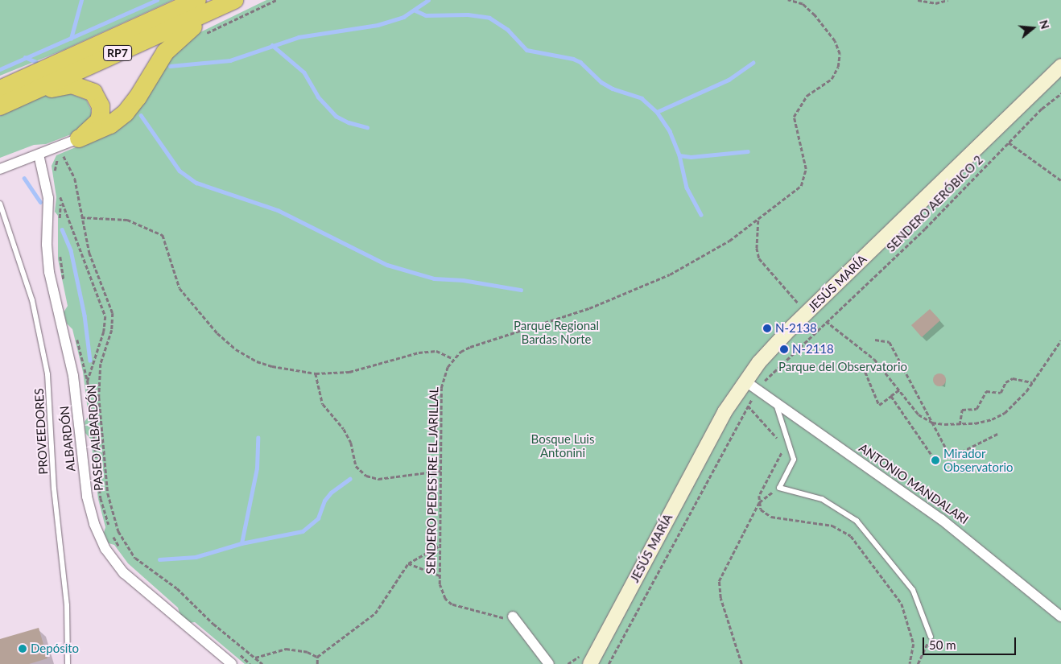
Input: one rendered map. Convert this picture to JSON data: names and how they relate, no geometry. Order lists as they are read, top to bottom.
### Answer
{
  "streets": {
    "highway": ["RP7"],
    "main road": ["JESÚS MARÍA"],
    "street": ["ALBARDÓN", "ANTONIO MANDALARI"],
    "lane": ["PROVEEDORES"],
    "path": ["SENDERO AERÓBICO 2", "PASEO ALBARDÓN", "SENDERO PEDESTRE EL JARILLAL"]
  },
  "crossings": [
    ["JESÚS MARÍA", "ANTONIO MANDALARI"]
  ],
  "parks": ["Parque Regional Bardas Norte", "Parque del Observatorio", "Bosque Luis Antonini"],
  "places": [
    "N-2138",
    "N-2118",
    "Mirador Observatorio",
    "Depósito"
  ],
  "scale_bar": "50 m",
  "north": "right"
}
